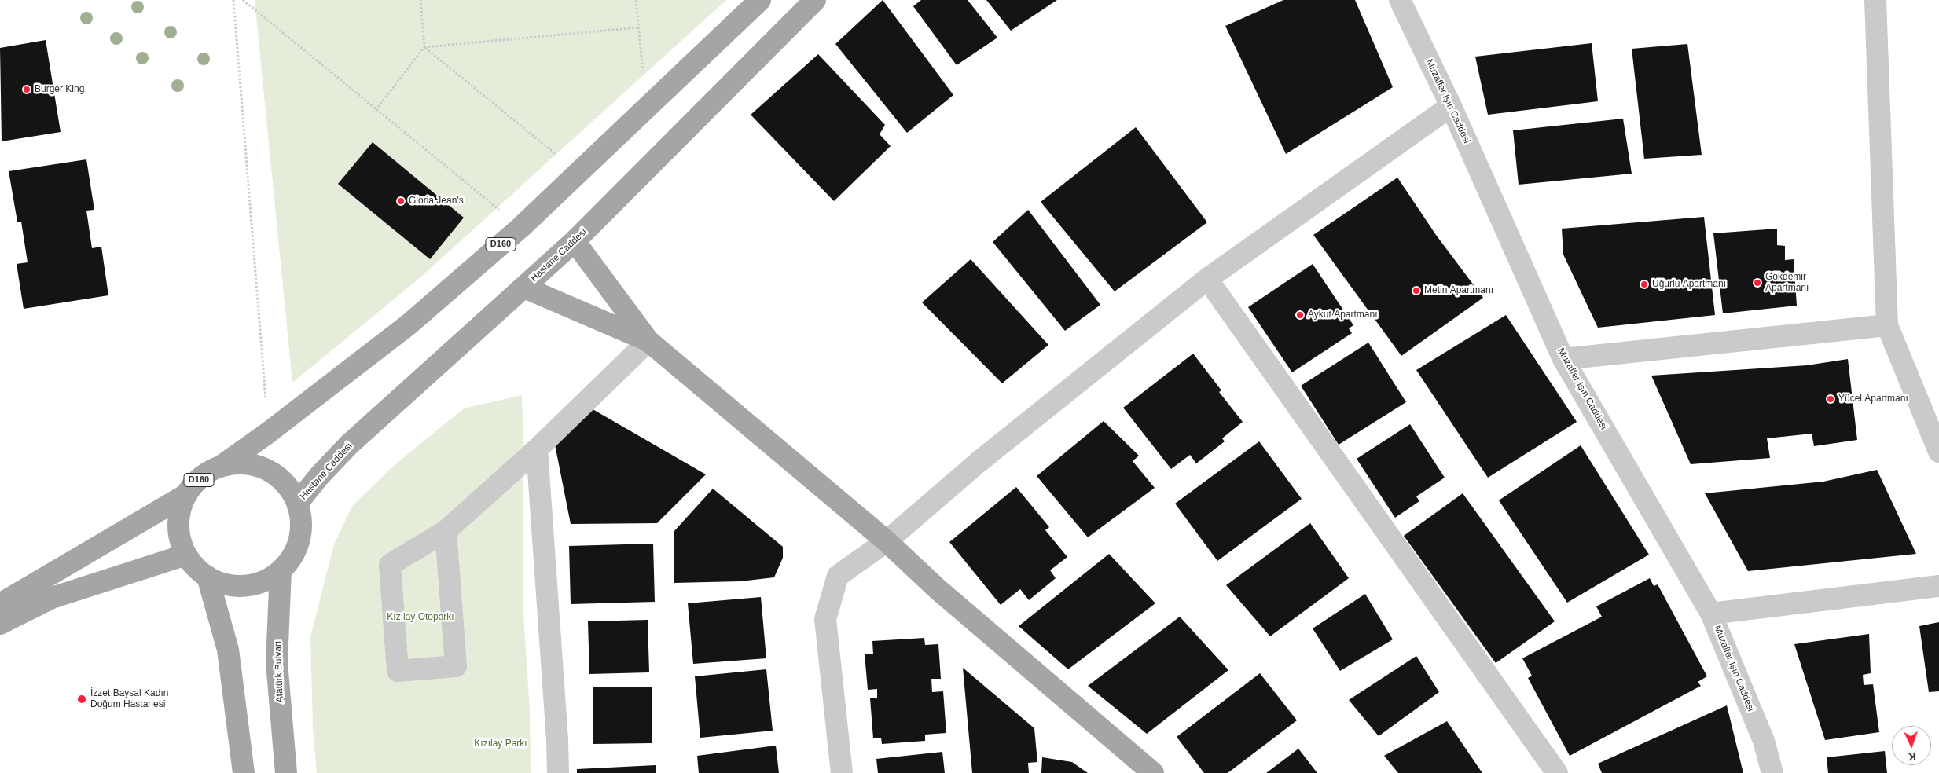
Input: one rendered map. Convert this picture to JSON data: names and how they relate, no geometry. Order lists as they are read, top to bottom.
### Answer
{
  "streets": {
    "main road": ["D160", "Hastane Caddesi", "Atatürk Bulvarı"],
    "street": ["Muzaffer Işın Caddesi"]
  },
  "crossings": [
    ["D160", "Hastane Caddesi"],
    ["D160", "Atatürk Bulvarı"],
    ["Hastane Caddesi", "Atatürk Bulvarı"]
  ],
  "parks": ["Kızılay Otoparkı", "Kızılay Parkı"],
  "places": [
    "Burger King",
    "Gloria Jean's",
    "Gökdemir Apartmanı",
    "Uğurlu Apartmanı",
    "Metin Apartmanı",
    "Aykut Apartmanı",
    "Yücel Apartmanı",
    "İzzet Baysal Kadın Doğum Hastanesi"
  ],
  "north": "bottom"
}
